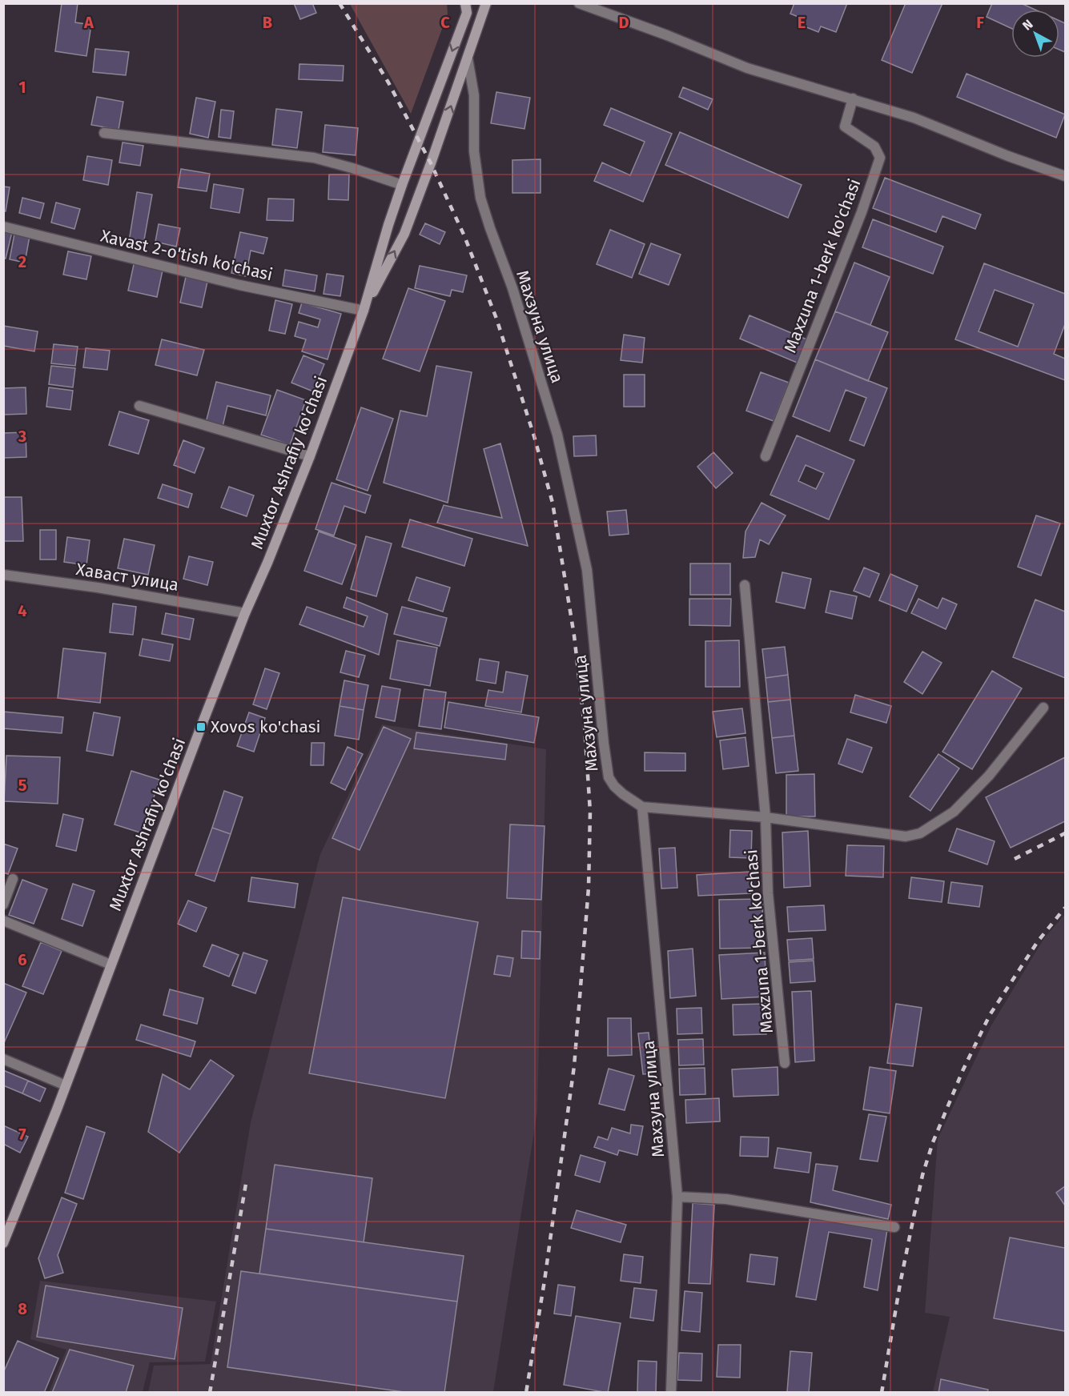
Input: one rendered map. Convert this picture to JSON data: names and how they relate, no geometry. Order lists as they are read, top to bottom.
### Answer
{
  "streets": {
    "main road": ["Muxtor Ashrafiy ko'chasi"],
    "street": [
      "Xavast 2-o'tish ko'chasi",
      "Maxzuna 1-berk ko'chasi",
      "Махзуна улица",
      "Хаваст улица"
    ]
  },
  "crossings": [
    ["Xavast 2-o'tish ko'chasi", "Muxtor Ashrafiy ko'chasi"],
    ["Махзуна улица", "Muxtor Ashrafiy ko'chasi"],
    ["Muxtor Ashrafiy ko'chasi", "Хаваст улица"]
  ],
  "places": {
    "transit": ["Xovos ko'chasi"]
  },
  "north": "top left",
  "grid": {
    "columns": [
      "A",
      "B",
      "C",
      "D",
      "E",
      "F"
    ],
    "rows": [
      "1",
      "2",
      "3",
      "4",
      "5",
      "6",
      "7",
      "8"
    ]
  }
}
